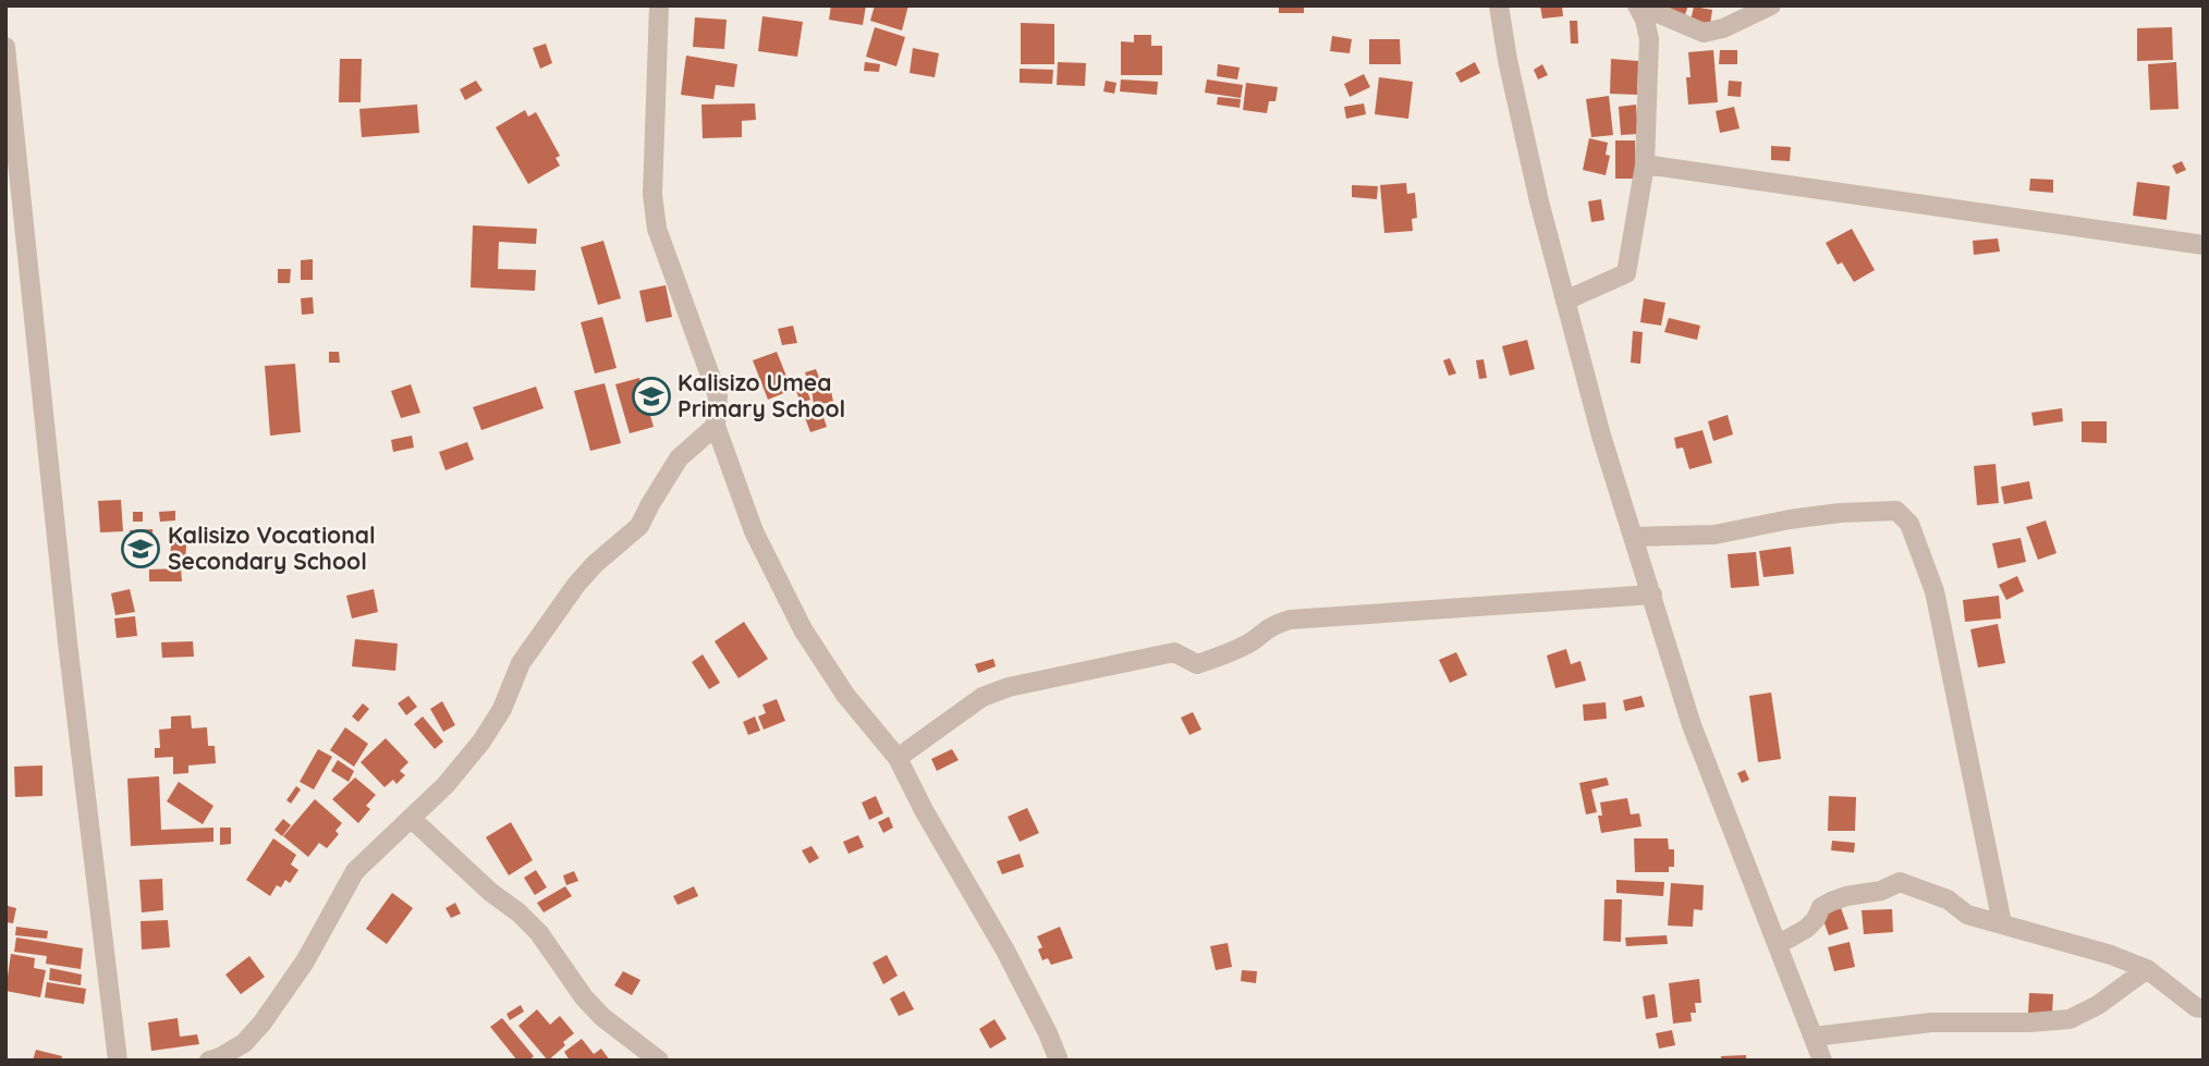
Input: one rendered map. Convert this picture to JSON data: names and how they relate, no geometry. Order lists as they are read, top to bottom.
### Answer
{
  "places": {
    "school or university": ["Kalisizo Umea Primary School", "Kalisizo Vocational Secondary School"]
  }
}
